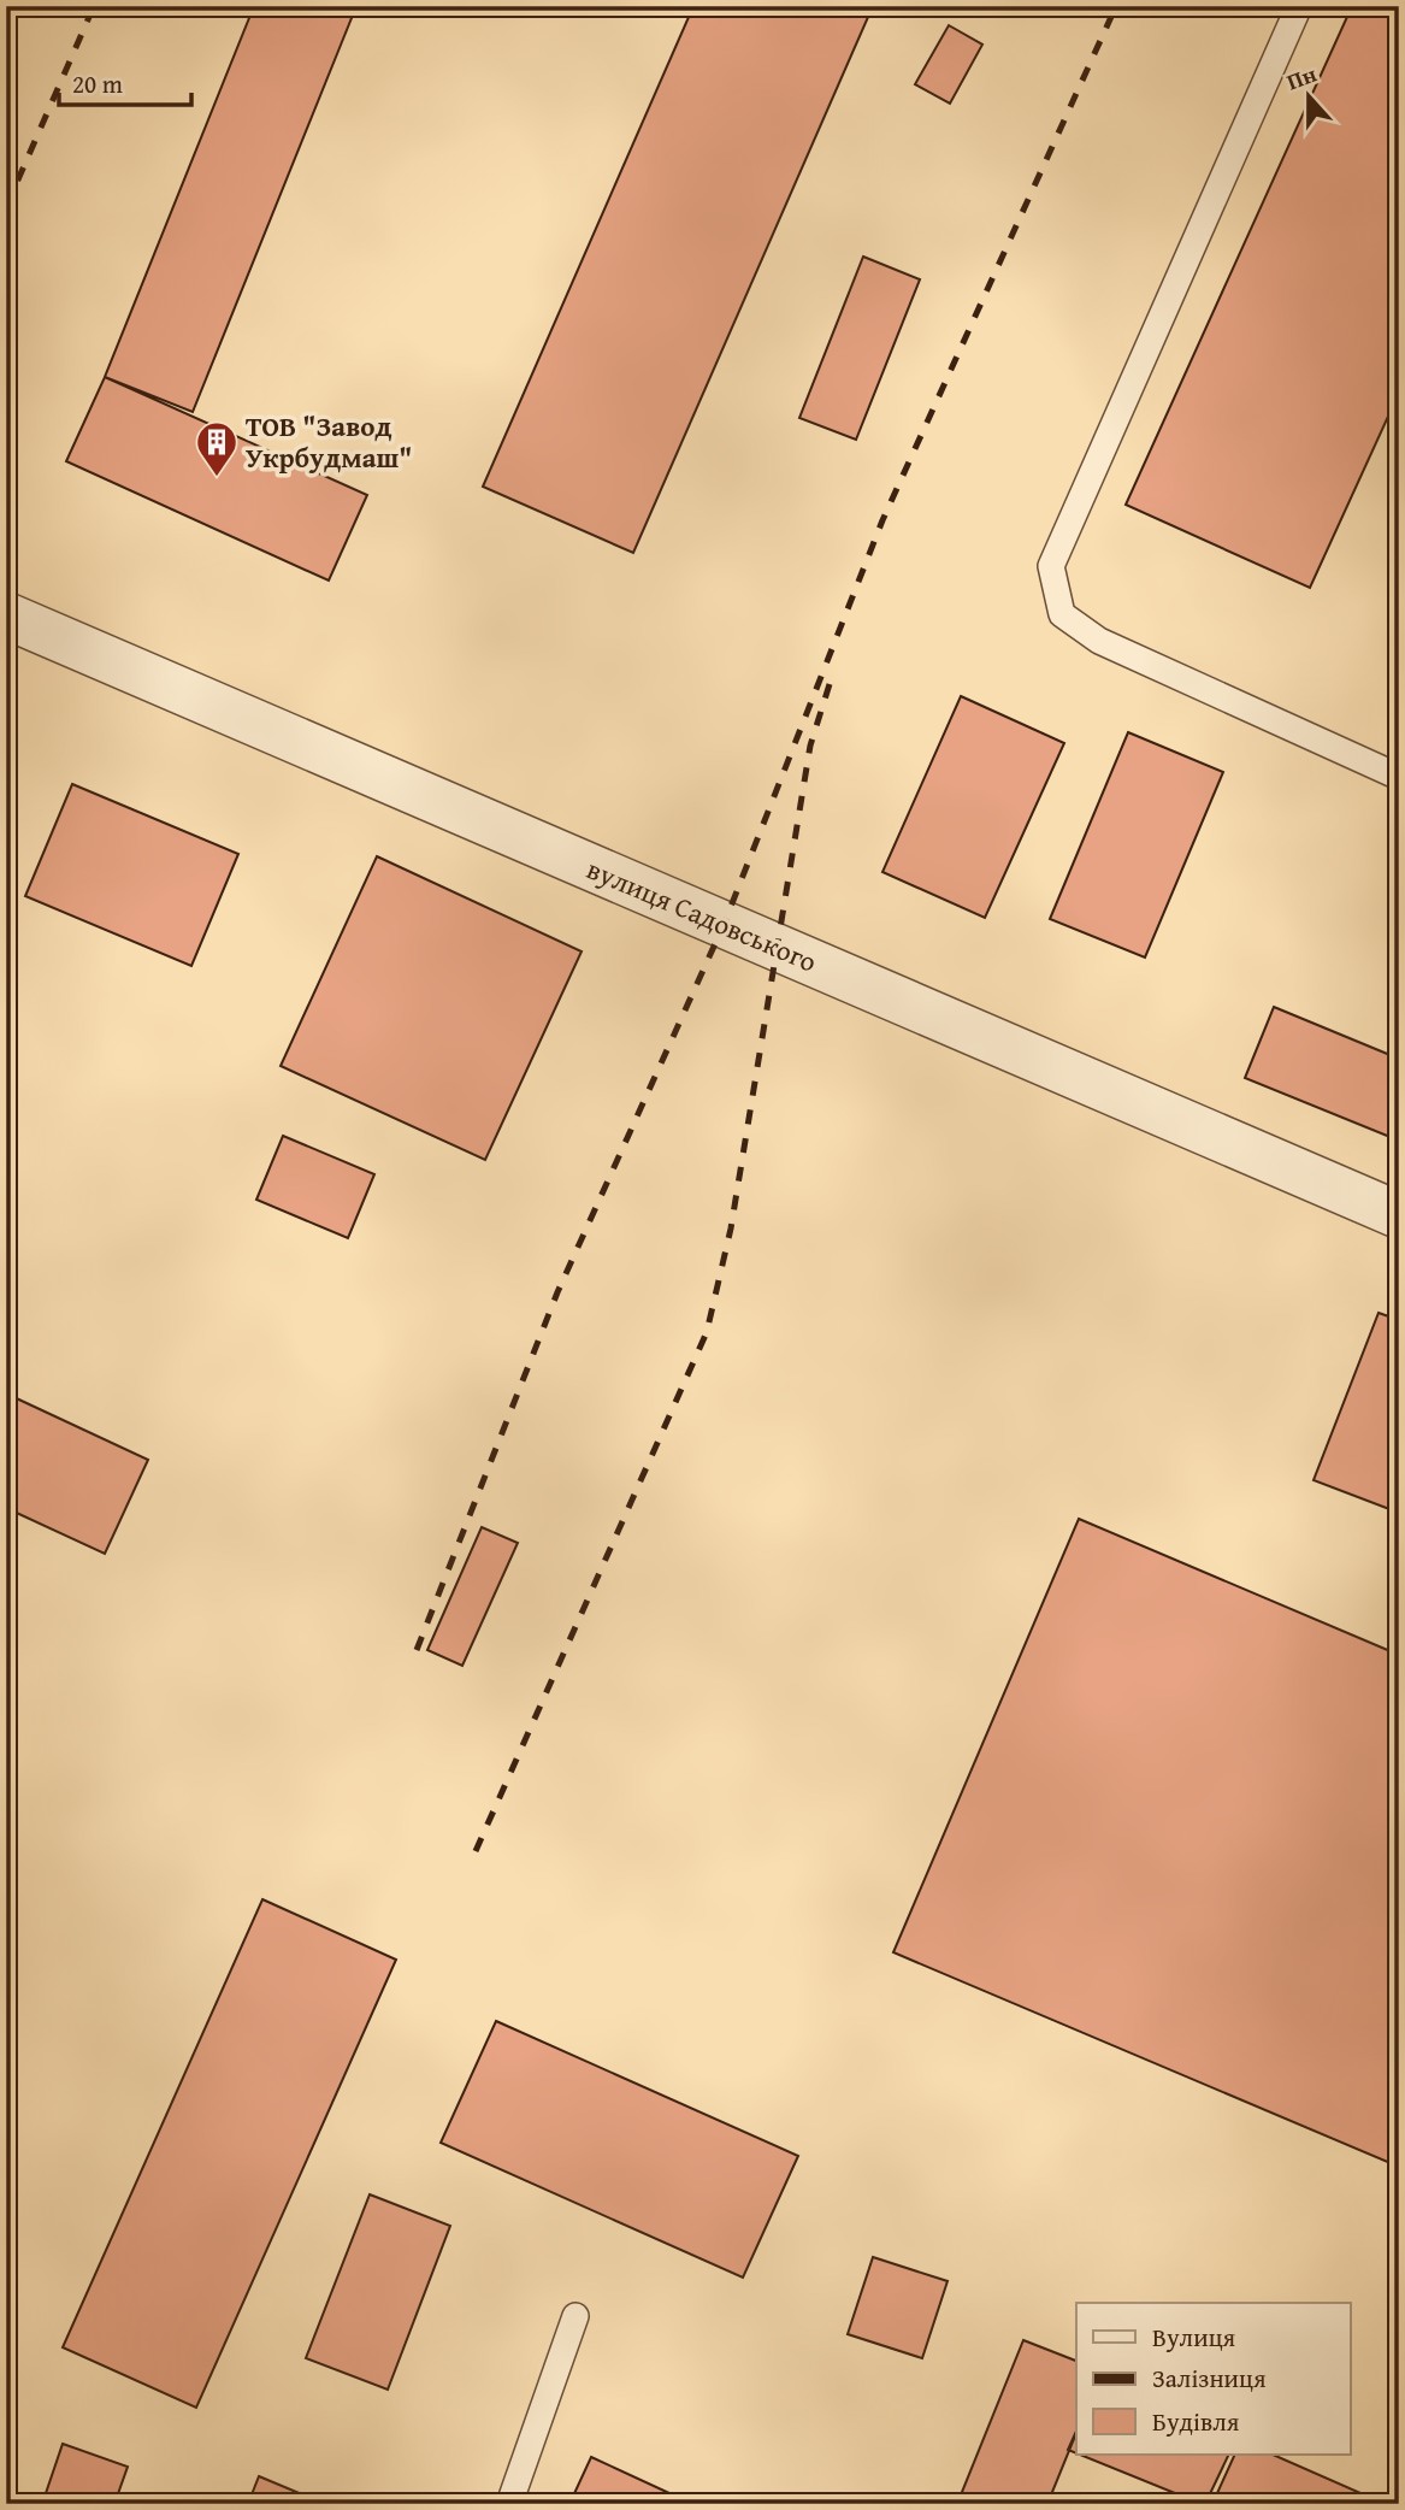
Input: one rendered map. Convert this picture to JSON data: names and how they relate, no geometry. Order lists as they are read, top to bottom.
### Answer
{
  "streets": {
    "street": ["вулиця Садовського"]
  },
  "places": {
    "building": ["ТОВ \"Завод Укрбудмаш\""]
  },
  "legend": ["Вулиця", "Залізниця", "Будівля"],
  "scale_bar": "20 m",
  "north": "top"
}
